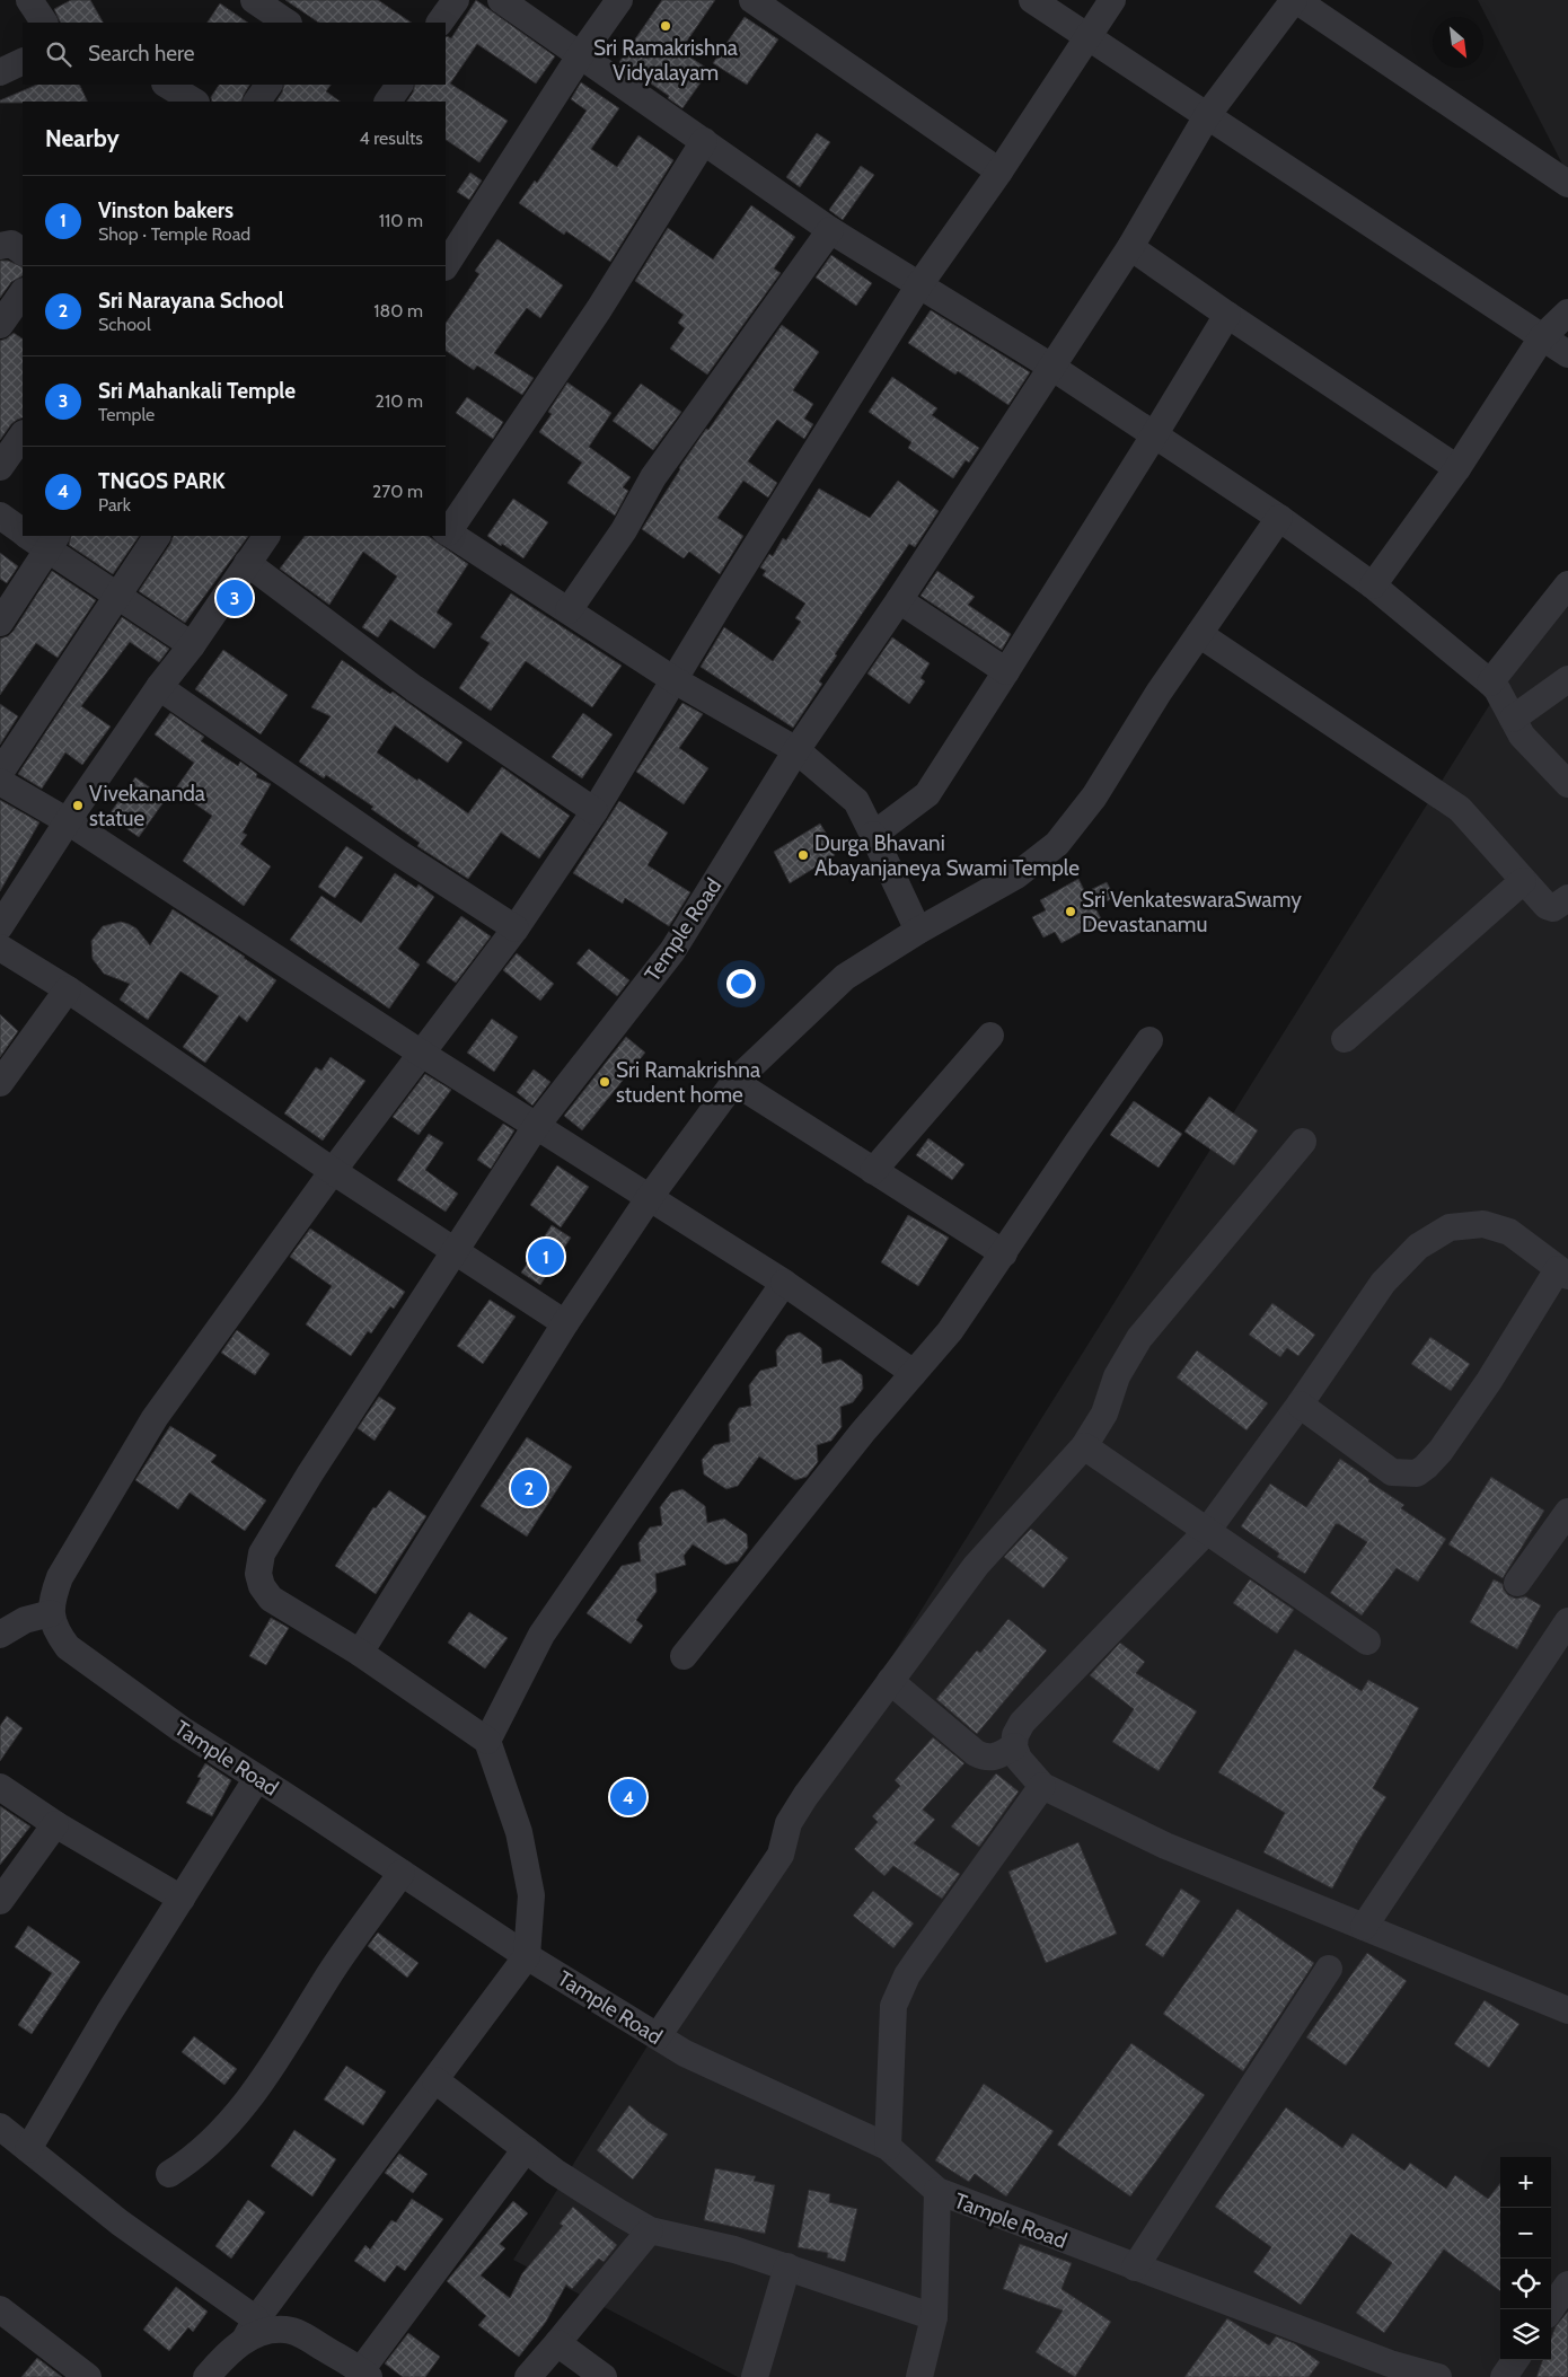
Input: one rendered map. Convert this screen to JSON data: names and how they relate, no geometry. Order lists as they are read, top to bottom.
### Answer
{
  "streets": {
    "street": ["Temple Road", "Tample Road"]
  },
  "places": [
    "Sri Ramakrishna Vidyalayam",
    "Vivekananda statue",
    "Durga Bhavani Abayanjaneya Swami Temple",
    "Sri VenkateswaraSwamy Devastanamu",
    "Sri Ramakrishna student home"
  ],
  "north": "bottom right",
  "page": {
    "search": "Search here",
    "heading": ["Nearby", "4 results"],
    "list": [
      {
        "mark": "1",
        "name": "Vinston bakers",
        "note": "Shop · Temple Road",
        "value": "110 m"
      },
      {
        "mark": "2",
        "name": "Sri Narayana School",
        "note": "School",
        "value": "180 m"
      },
      {
        "mark": "3",
        "name": "Sri Mahankali Temple",
        "note": "Temple",
        "value": "210 m"
      },
      {
        "mark": "4",
        "name": "TNGOS PARK",
        "note": "Park",
        "value": "270 m"
      }
    ],
    "pins": [
      "3",
      "1",
      "2",
      "4"
    ],
    "map_buttons": ["+", "−"]
  }
}
